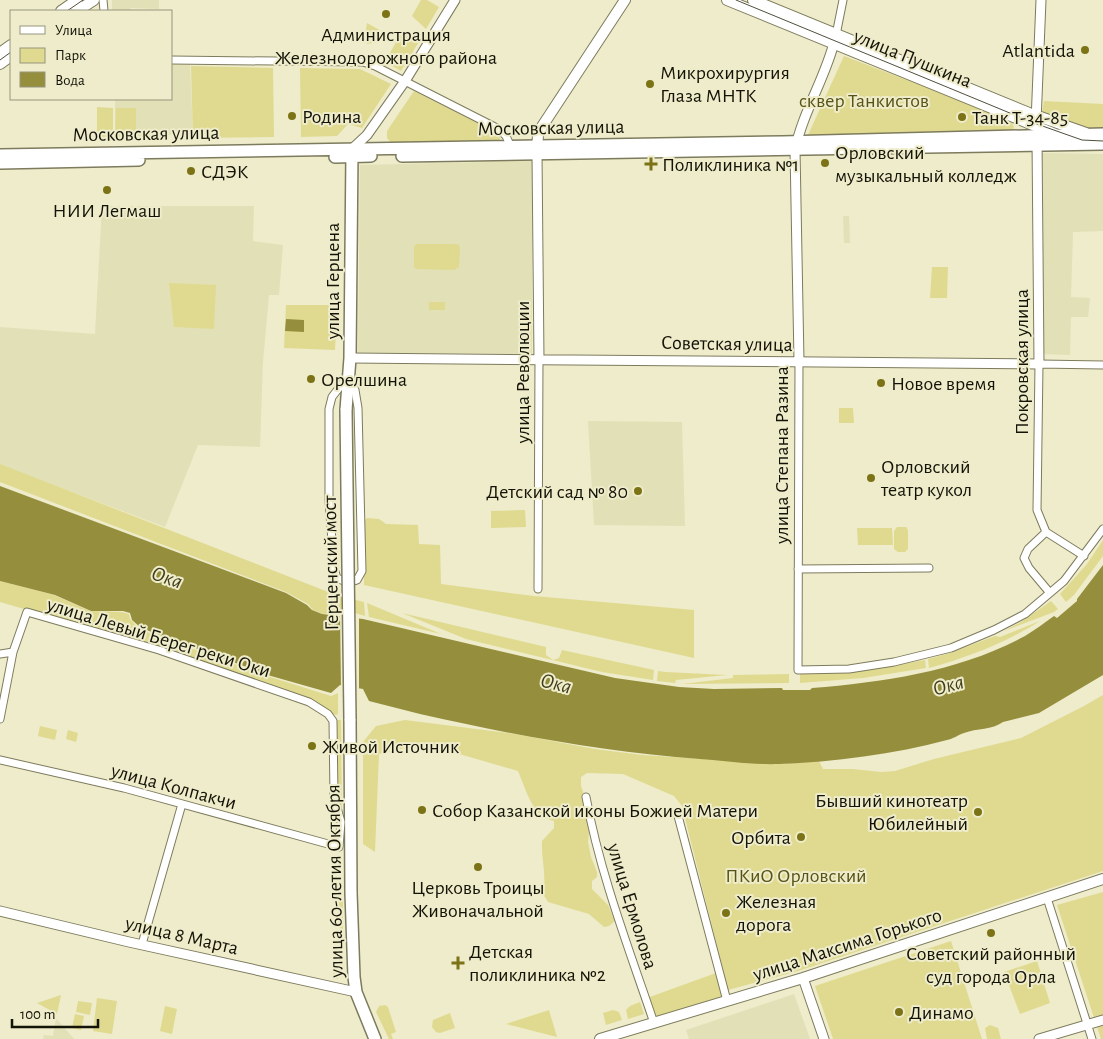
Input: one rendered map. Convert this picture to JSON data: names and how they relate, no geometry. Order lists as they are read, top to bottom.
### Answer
{
  "streets": {
    "main road": [
      "улица Пушкина",
      "Московская улица",
      "улица Герцена",
      "Герценский мост",
      "улица 60-летия Октября",
      "улица Максима Горького"
    ],
    "street": [
      "Советская улица",
      "Покровская улица",
      "улица Революции",
      "улица Степана Разина",
      "улица Левый Берег реки Оки",
      "улица Колпакчи",
      "улица Ермолова",
      "улица 8 Марта"
    ]
  },
  "crossings": [
    ["улица Пушкина", "Московская улица"],
    ["улица Пушкина", "Покровская улица"],
    ["улица Пушкина", "улица Степана Разина"],
    ["Московская улица", "улица Герцена"],
    ["Московская улица", "Покровская улица"],
    ["Московская улица", "улица Революции"],
    ["Московская улица", "улица Степана Разина"],
    ["улица Герцена", "Советская улица"],
    ["улица Герцена", "Герценский мост"],
    ["Советская улица", "Покровская улица"],
    ["Советская улица", "улица Революции"],
    ["Советская улица", "улица Степана Разина"],
    ["Герценский мост", "улица 60-летия Октября"],
    ["улица Левый Берег реки Оки", "улица Колпакчи"],
    ["улица 60-летия Октября", "улица 8 Марта"],
    ["улица Ермолова", "улица Максима Горького"]
  ],
  "water": ["Ока"],
  "parks": ["сквер Танкистов", "ПКиО Орловский"],
  "places": {
    "other": [
      "Администрация Железнодорожного района",
      "Atlantida",
      "Микрохирургия Глаза МНТК",
      "Родина",
      "Танк Т-34-85",
      "Орловский музыкальный колледж",
      "СДЭК",
      "НИИ Легмаш",
      "Орелшина",
      "Новое время",
      "Орловский театр кукол",
      "Детский сад № 80",
      "Живой Источник",
      "Собор Казанской иконы Божией Матери",
      "Бывший кинотеатр Юбилейный",
      "Орбита",
      "Церковь Троицы Живоначальной",
      "Железная дорога",
      "Советский районный суд города Орла",
      "Динамо"
    ],
    "health": ["Поликлиника №1", "Детская поликлиника №2"]
  },
  "legend": ["Улица", "Парк", "Вода"],
  "scale_bar": "100 m"
}
